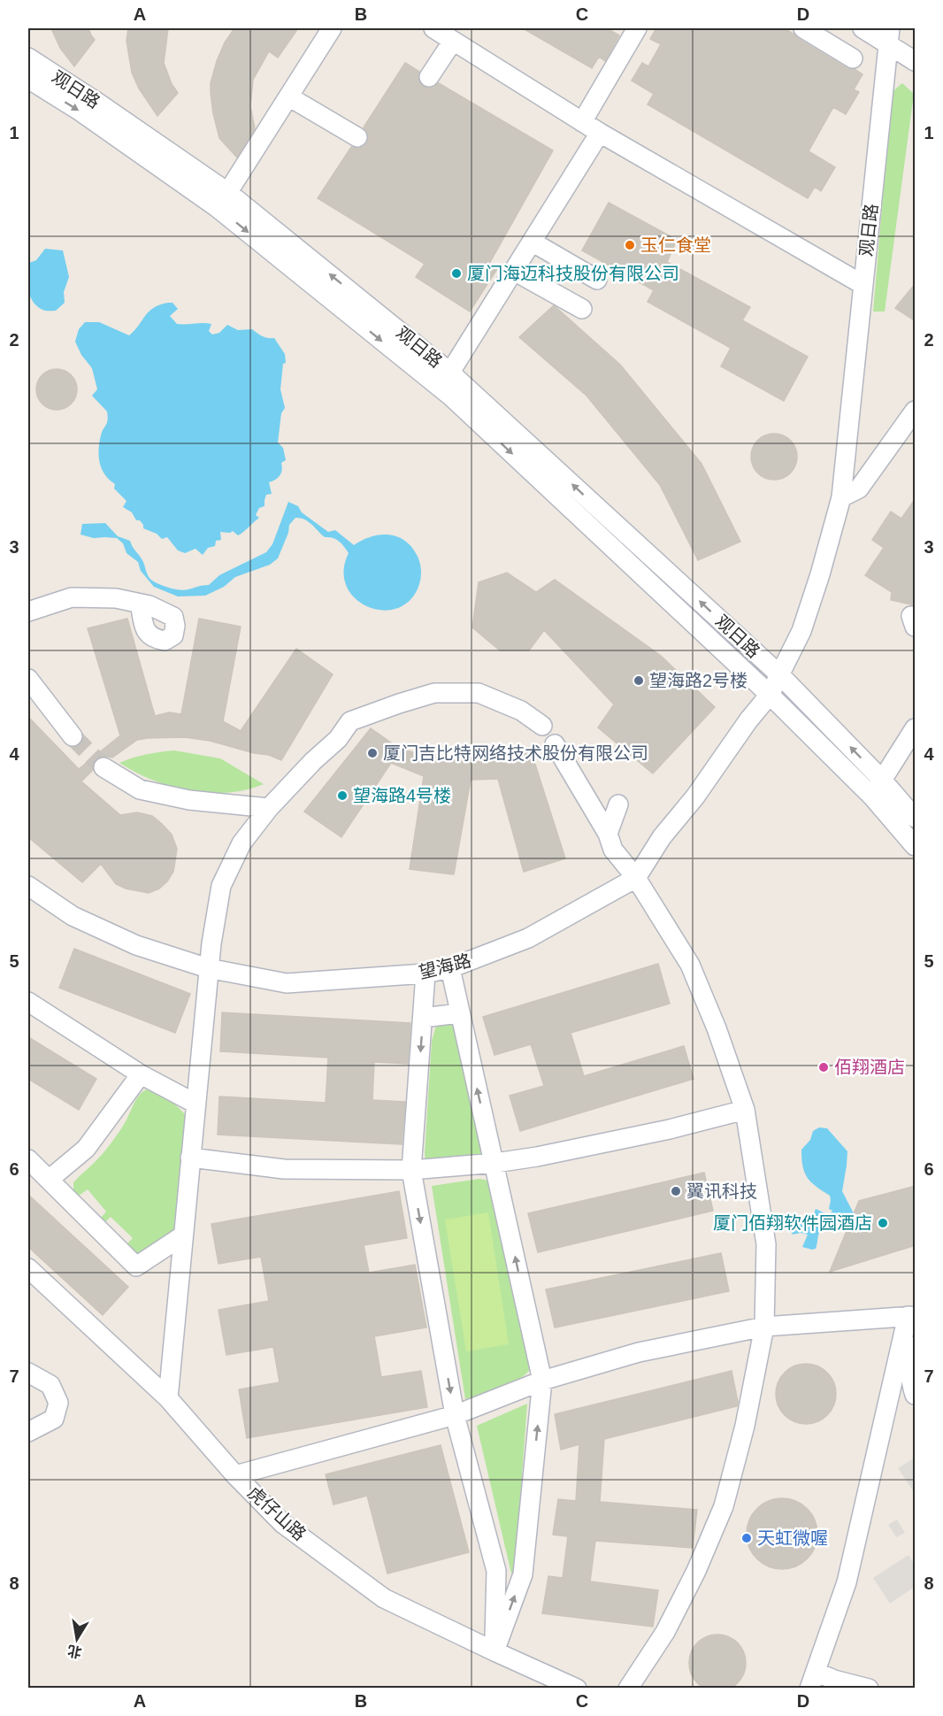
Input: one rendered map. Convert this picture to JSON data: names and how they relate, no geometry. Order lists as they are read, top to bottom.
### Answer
{
  "streets": {
    "street": ["观日路", "望海路", "虎仔山路"]
  },
  "crossings": [
    ["观日路", "望海路"]
  ],
  "places": [
    "玉仁食堂",
    "厦门海迈科技股份有限公司",
    "望海路2号楼",
    "厦门吉比特网络技术股份有限公司",
    "望海路4号楼",
    "佰翔酒店",
    "翼讯科技",
    "厦门佰翔软件园酒店",
    "天虹微喔"
  ],
  "north": "bottom",
  "grid": {
    "columns": [
      "A",
      "B",
      "C",
      "D"
    ],
    "rows": [
      "1",
      "2",
      "3",
      "4",
      "5",
      "6",
      "7",
      "8"
    ]
  }
}
